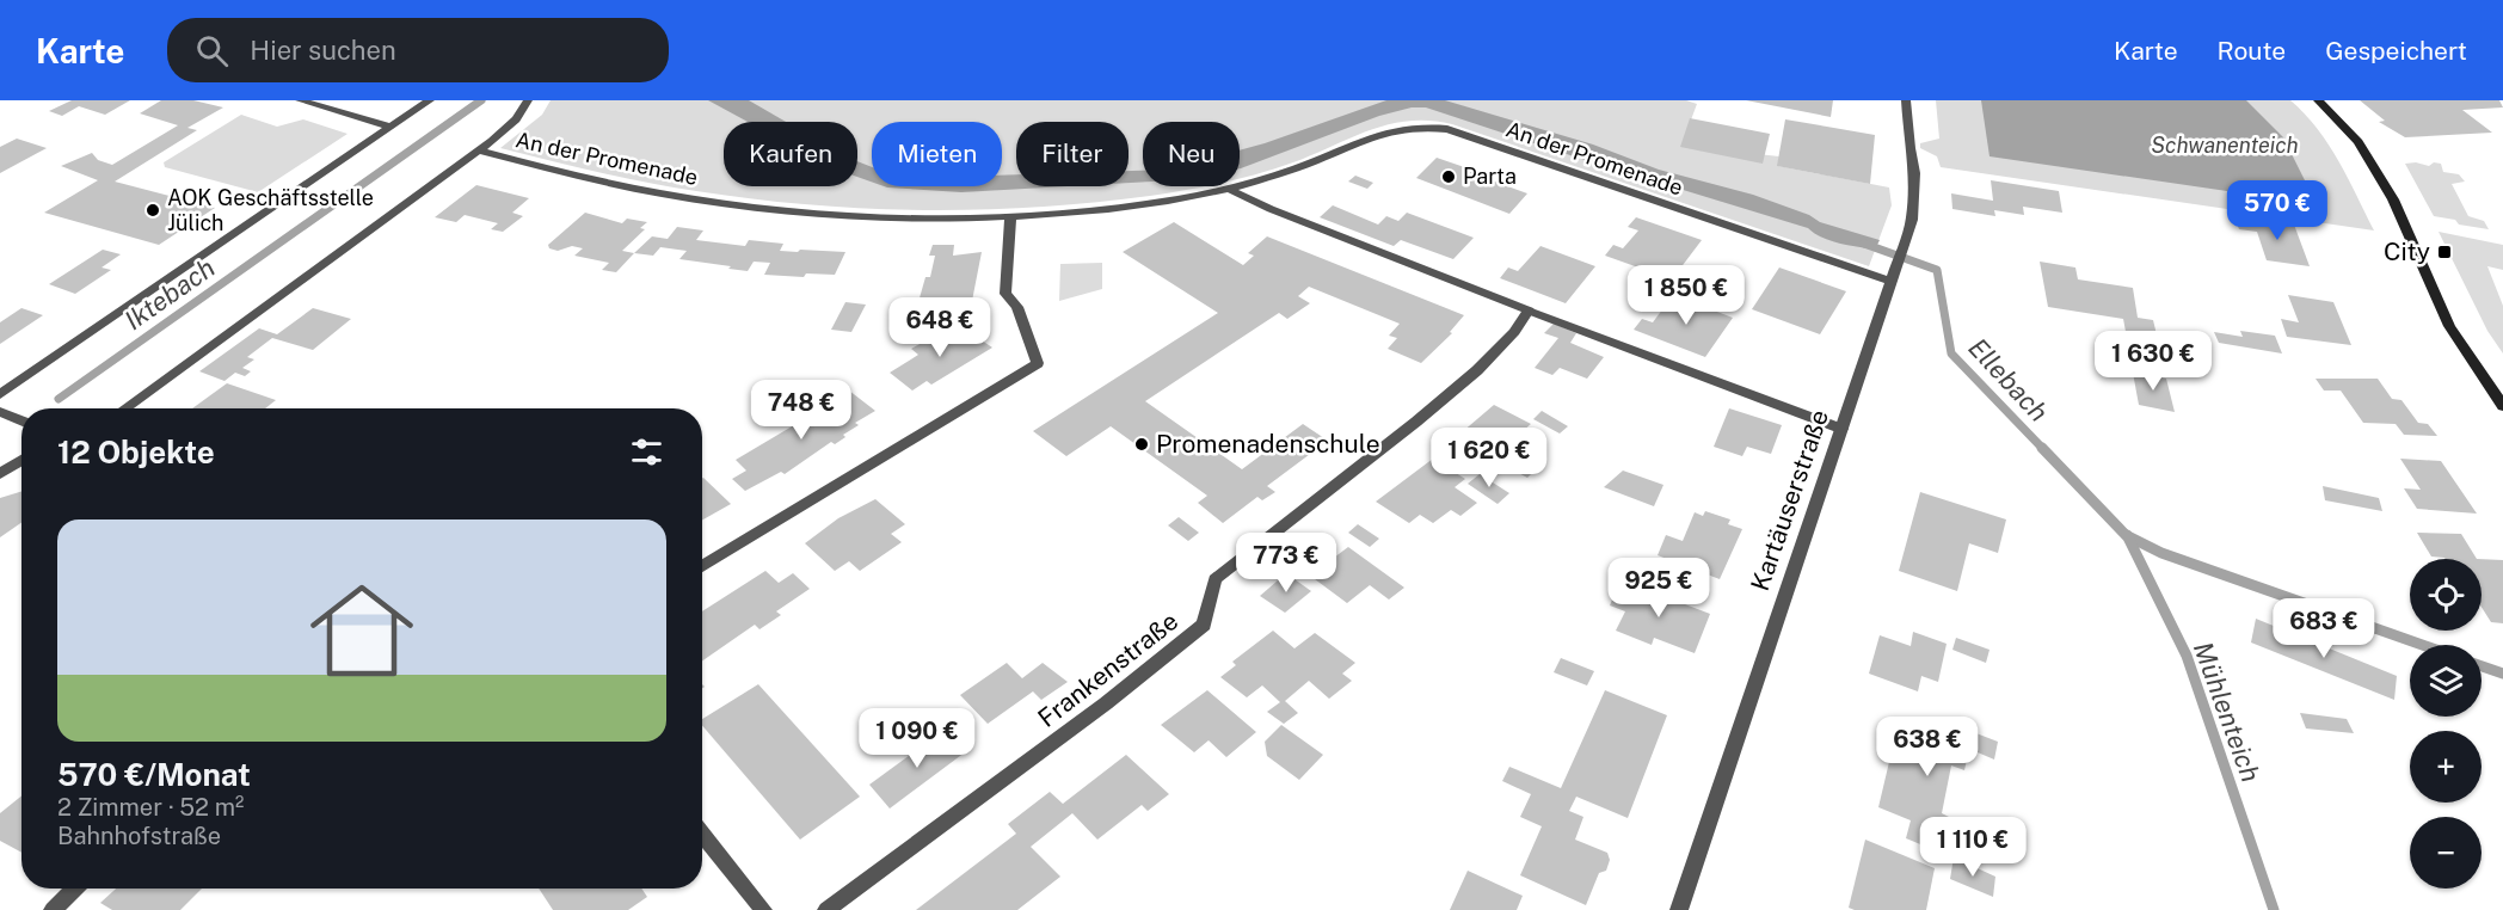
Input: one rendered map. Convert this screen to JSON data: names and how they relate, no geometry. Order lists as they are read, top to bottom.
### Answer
{
  "streets": {
    "street": ["An der Promenade", "Kartäuserstraße", "Frankenstraße"]
  },
  "crossings": [
    ["An der Promenade", "Kartäuserstraße"]
  ],
  "water": [
    "Schwanenteich",
    "Iktebach",
    "Ellebach",
    "Mühlenteich"
  ],
  "places": {
    "other": ["Parta", "AOK Geschäftsstelle Jülich", "Promenadenschule"],
    "transit": ["City"]
  },
  "page": {
    "header": "Karte",
    "search": "Hier suchen",
    "nav": ["Karte", "Route", "Gespeichert"],
    "chip": [
      "Kaufen",
      "Mieten",
      "Filter",
      "Neu"
    ],
    "price": [
      "570 €",
      "1 850 €",
      "648 €",
      "1 630 €",
      "748 €",
      "1 620 €",
      "773 €",
      "925 €",
      "683 €",
      "1 090 €",
      "638 €",
      "1 110 €"
    ],
    "heading": "12 Objekte",
    "list": [
      {
        "name": "570 €/Monat",
        "note": "2 Zimmer · 52 m² · Bahnhofstraße"
      }
    ],
    "map_buttons": ["+", "−"]
  }
}
